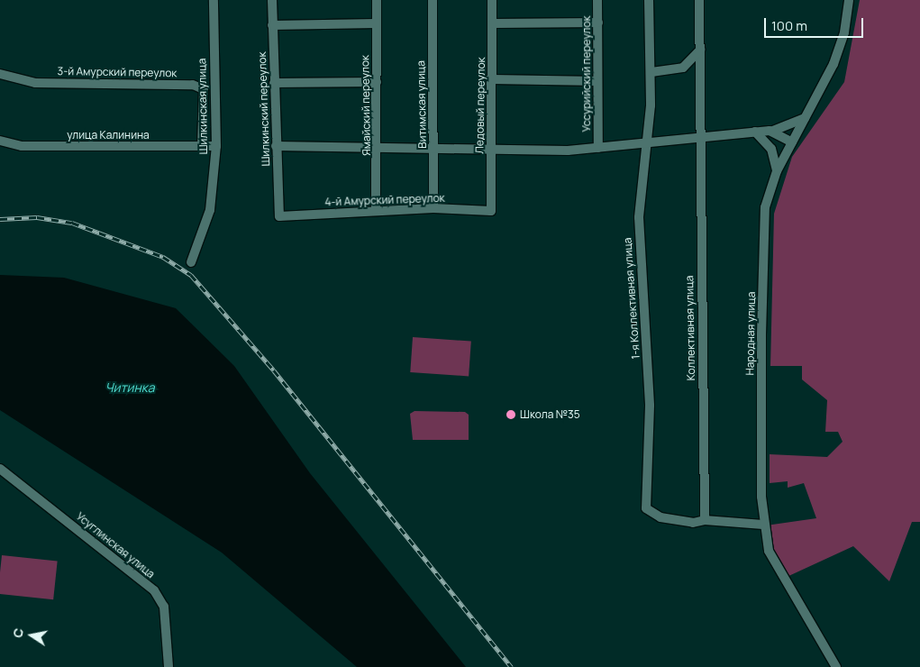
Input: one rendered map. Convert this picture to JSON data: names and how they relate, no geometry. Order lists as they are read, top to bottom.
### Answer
{
  "streets": {
    "street": [
      "3-й Амурский переулок",
      "Уссурийский переулок",
      "Витимская улица",
      "Ямайский переулок",
      "Ледовый переулок",
      "Шилкинская улица",
      "Шилкинский переулок",
      "улица Калинина",
      "4-й Амурский переулок",
      "1-я Коллективная улица",
      "Коллективная улица",
      "Народная улица",
      "Усуглинская улица"
    ]
  },
  "crossings": [
    ["3-й Амурский переулок", "улица Калинина"],
    ["Уссурийский переулок", "Ледовый переулок"],
    ["Витимская улица", "4-й Амурский переулок"],
    ["Ямайский переулок", "4-й Амурский переулок"],
    ["Ледовый переулок", "4-й Амурский переулок"],
    ["Шилкинская улица", "улица Калинина"],
    ["Шилкинский переулок", "4-й Амурский переулок"],
    ["1-я Коллективная улица", "Коллективная улица"]
  ],
  "water": ["Читинка"],
  "places": ["Школа №35"],
  "scale_bar": "100 m",
  "north": "left"
}
